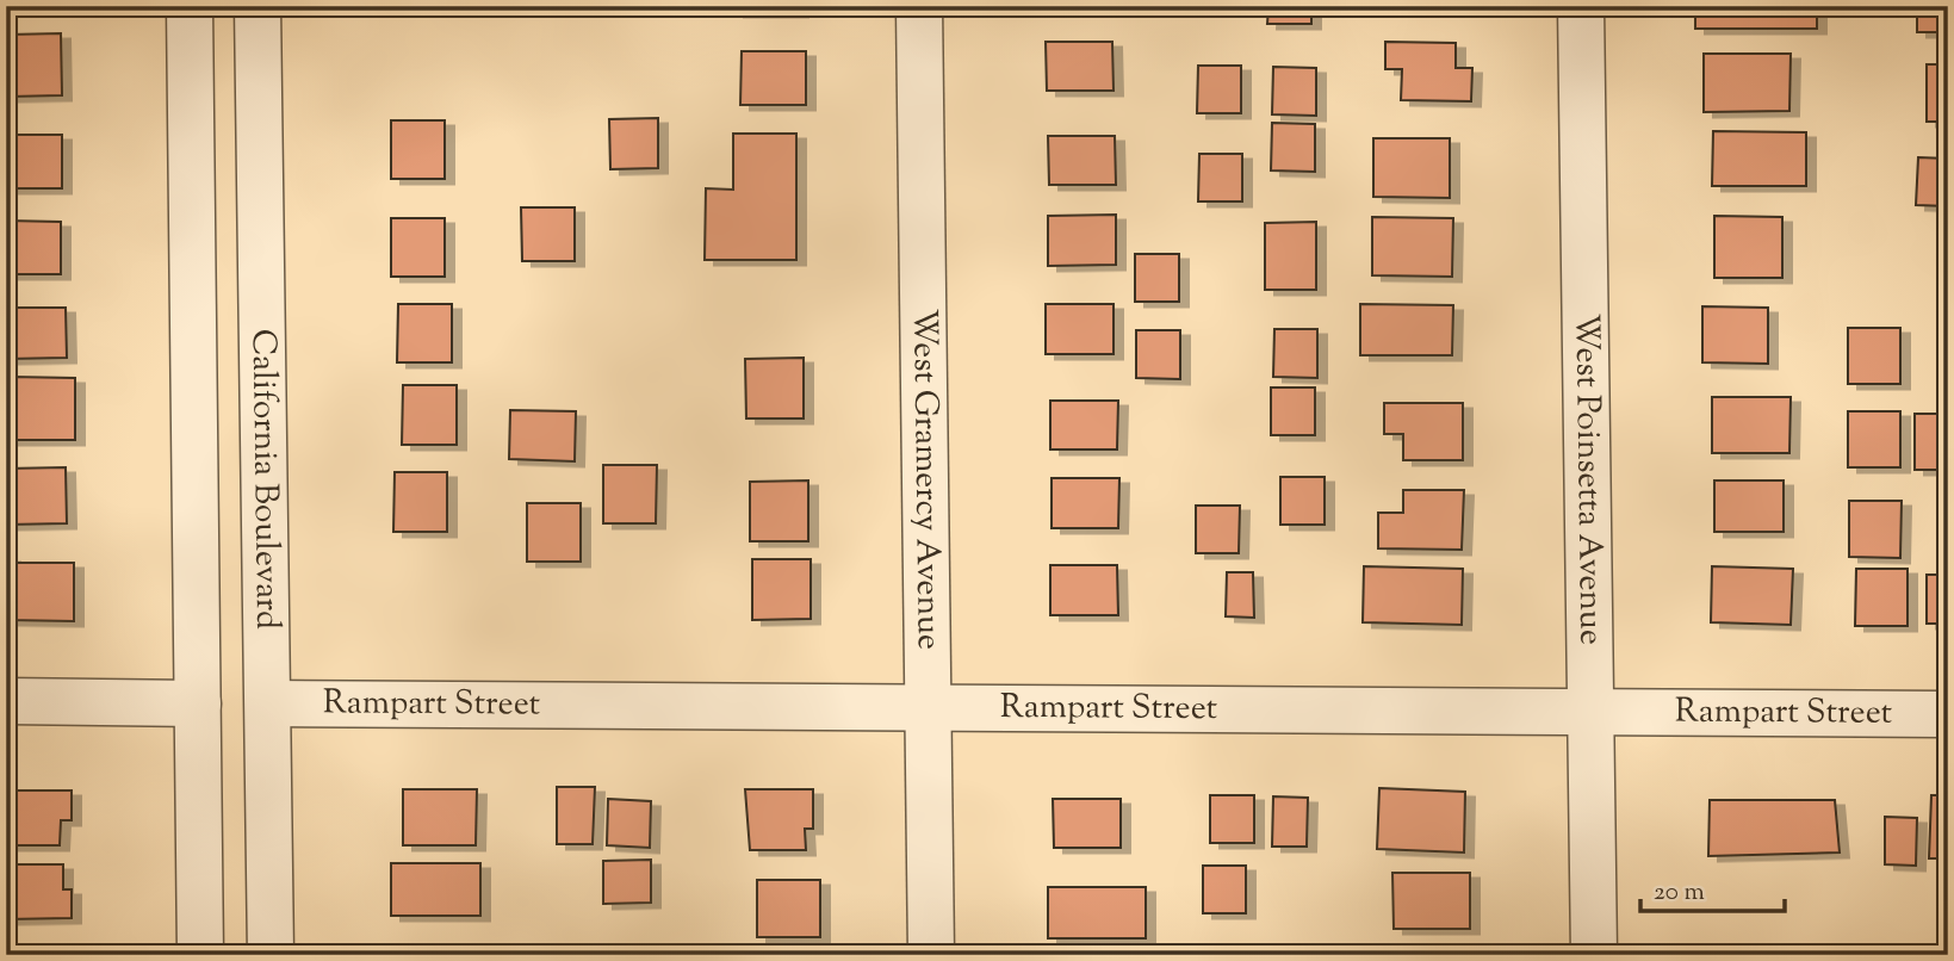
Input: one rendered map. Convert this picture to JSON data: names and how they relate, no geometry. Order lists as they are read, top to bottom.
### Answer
{
  "streets": {
    "street": [
      "California Boulevard",
      "West Gramercy Avenue",
      "West Poinsetta Avenue",
      "Rampart Street"
    ]
  },
  "crossings": [
    ["California Boulevard", "Rampart Street"],
    ["West Gramercy Avenue", "Rampart Street"],
    ["West Poinsetta Avenue", "Rampart Street"]
  ],
  "scale_bar": "20 m"
}
